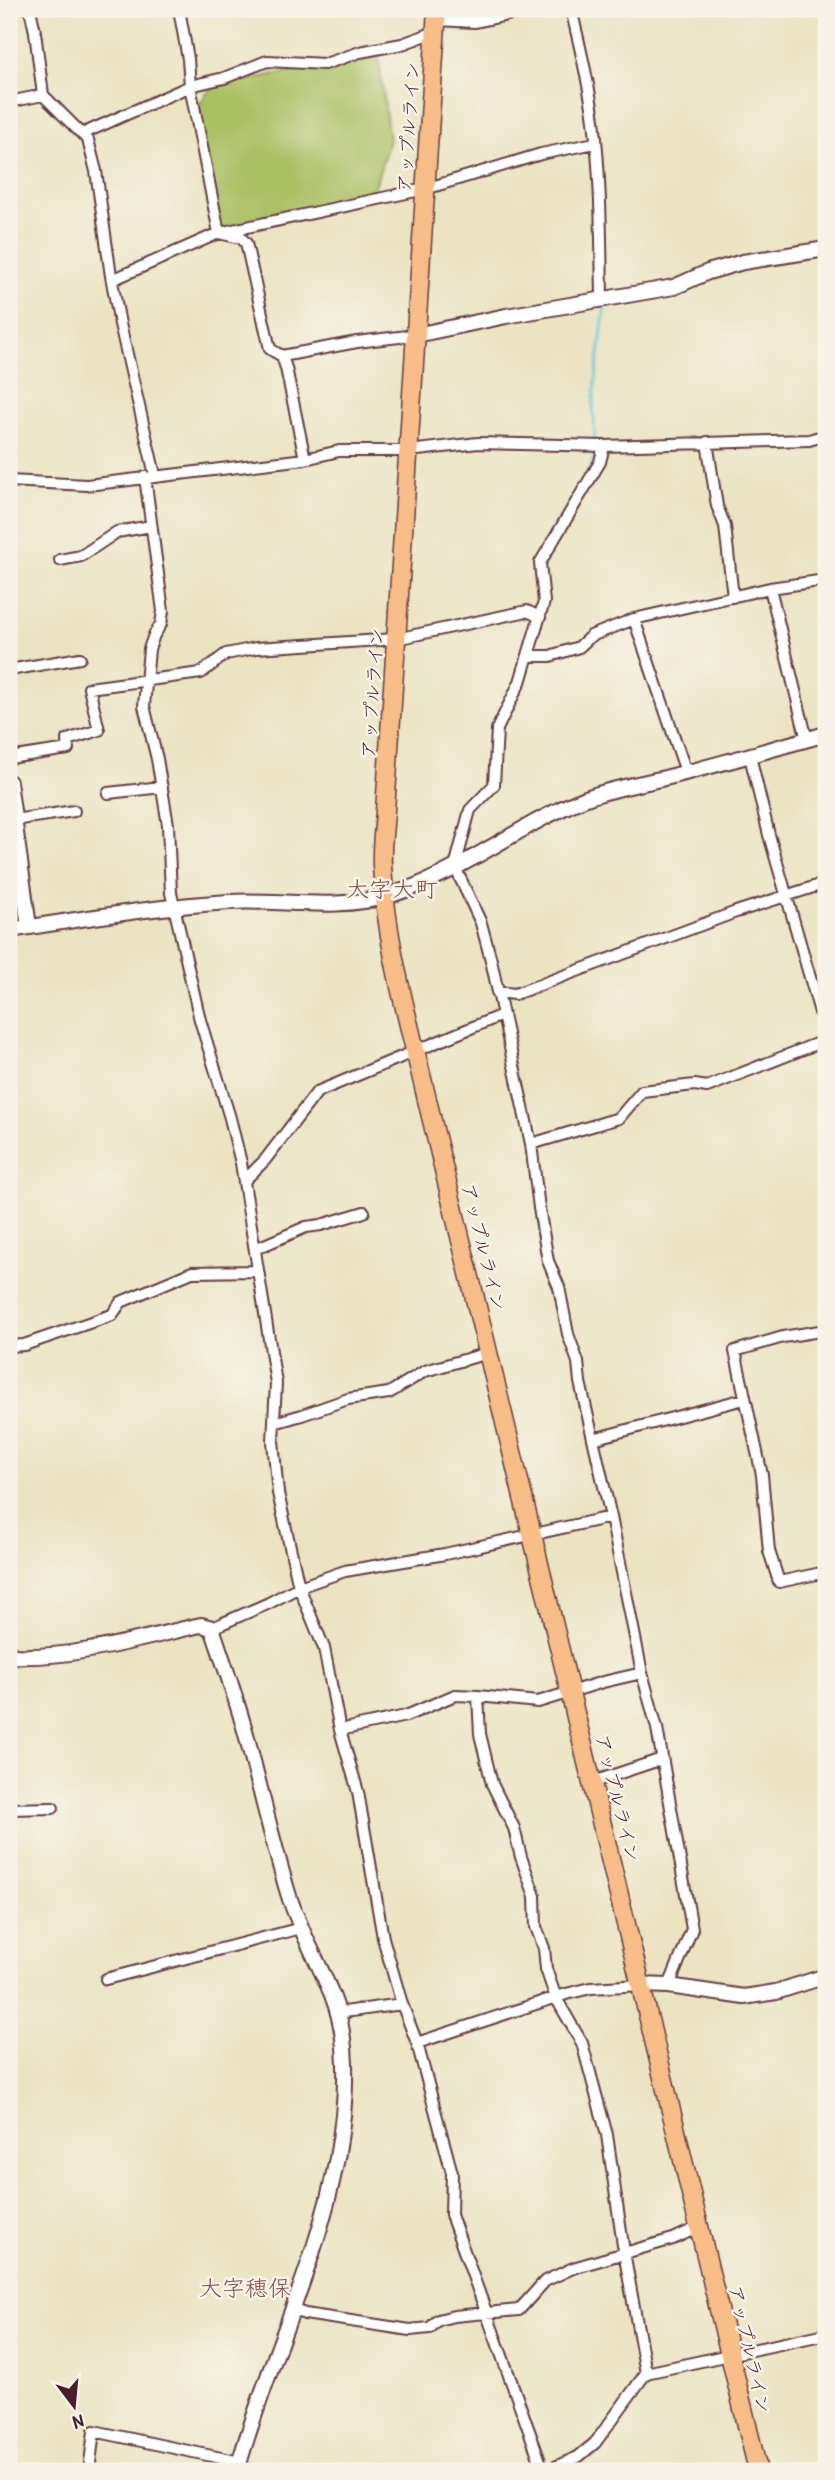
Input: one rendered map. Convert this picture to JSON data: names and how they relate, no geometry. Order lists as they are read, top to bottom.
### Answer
{
  "streets": {
    "highway": ["アップルライン"]
  },
  "districts": ["大字大町", "大字穂保"],
  "north": "bottom"
}
